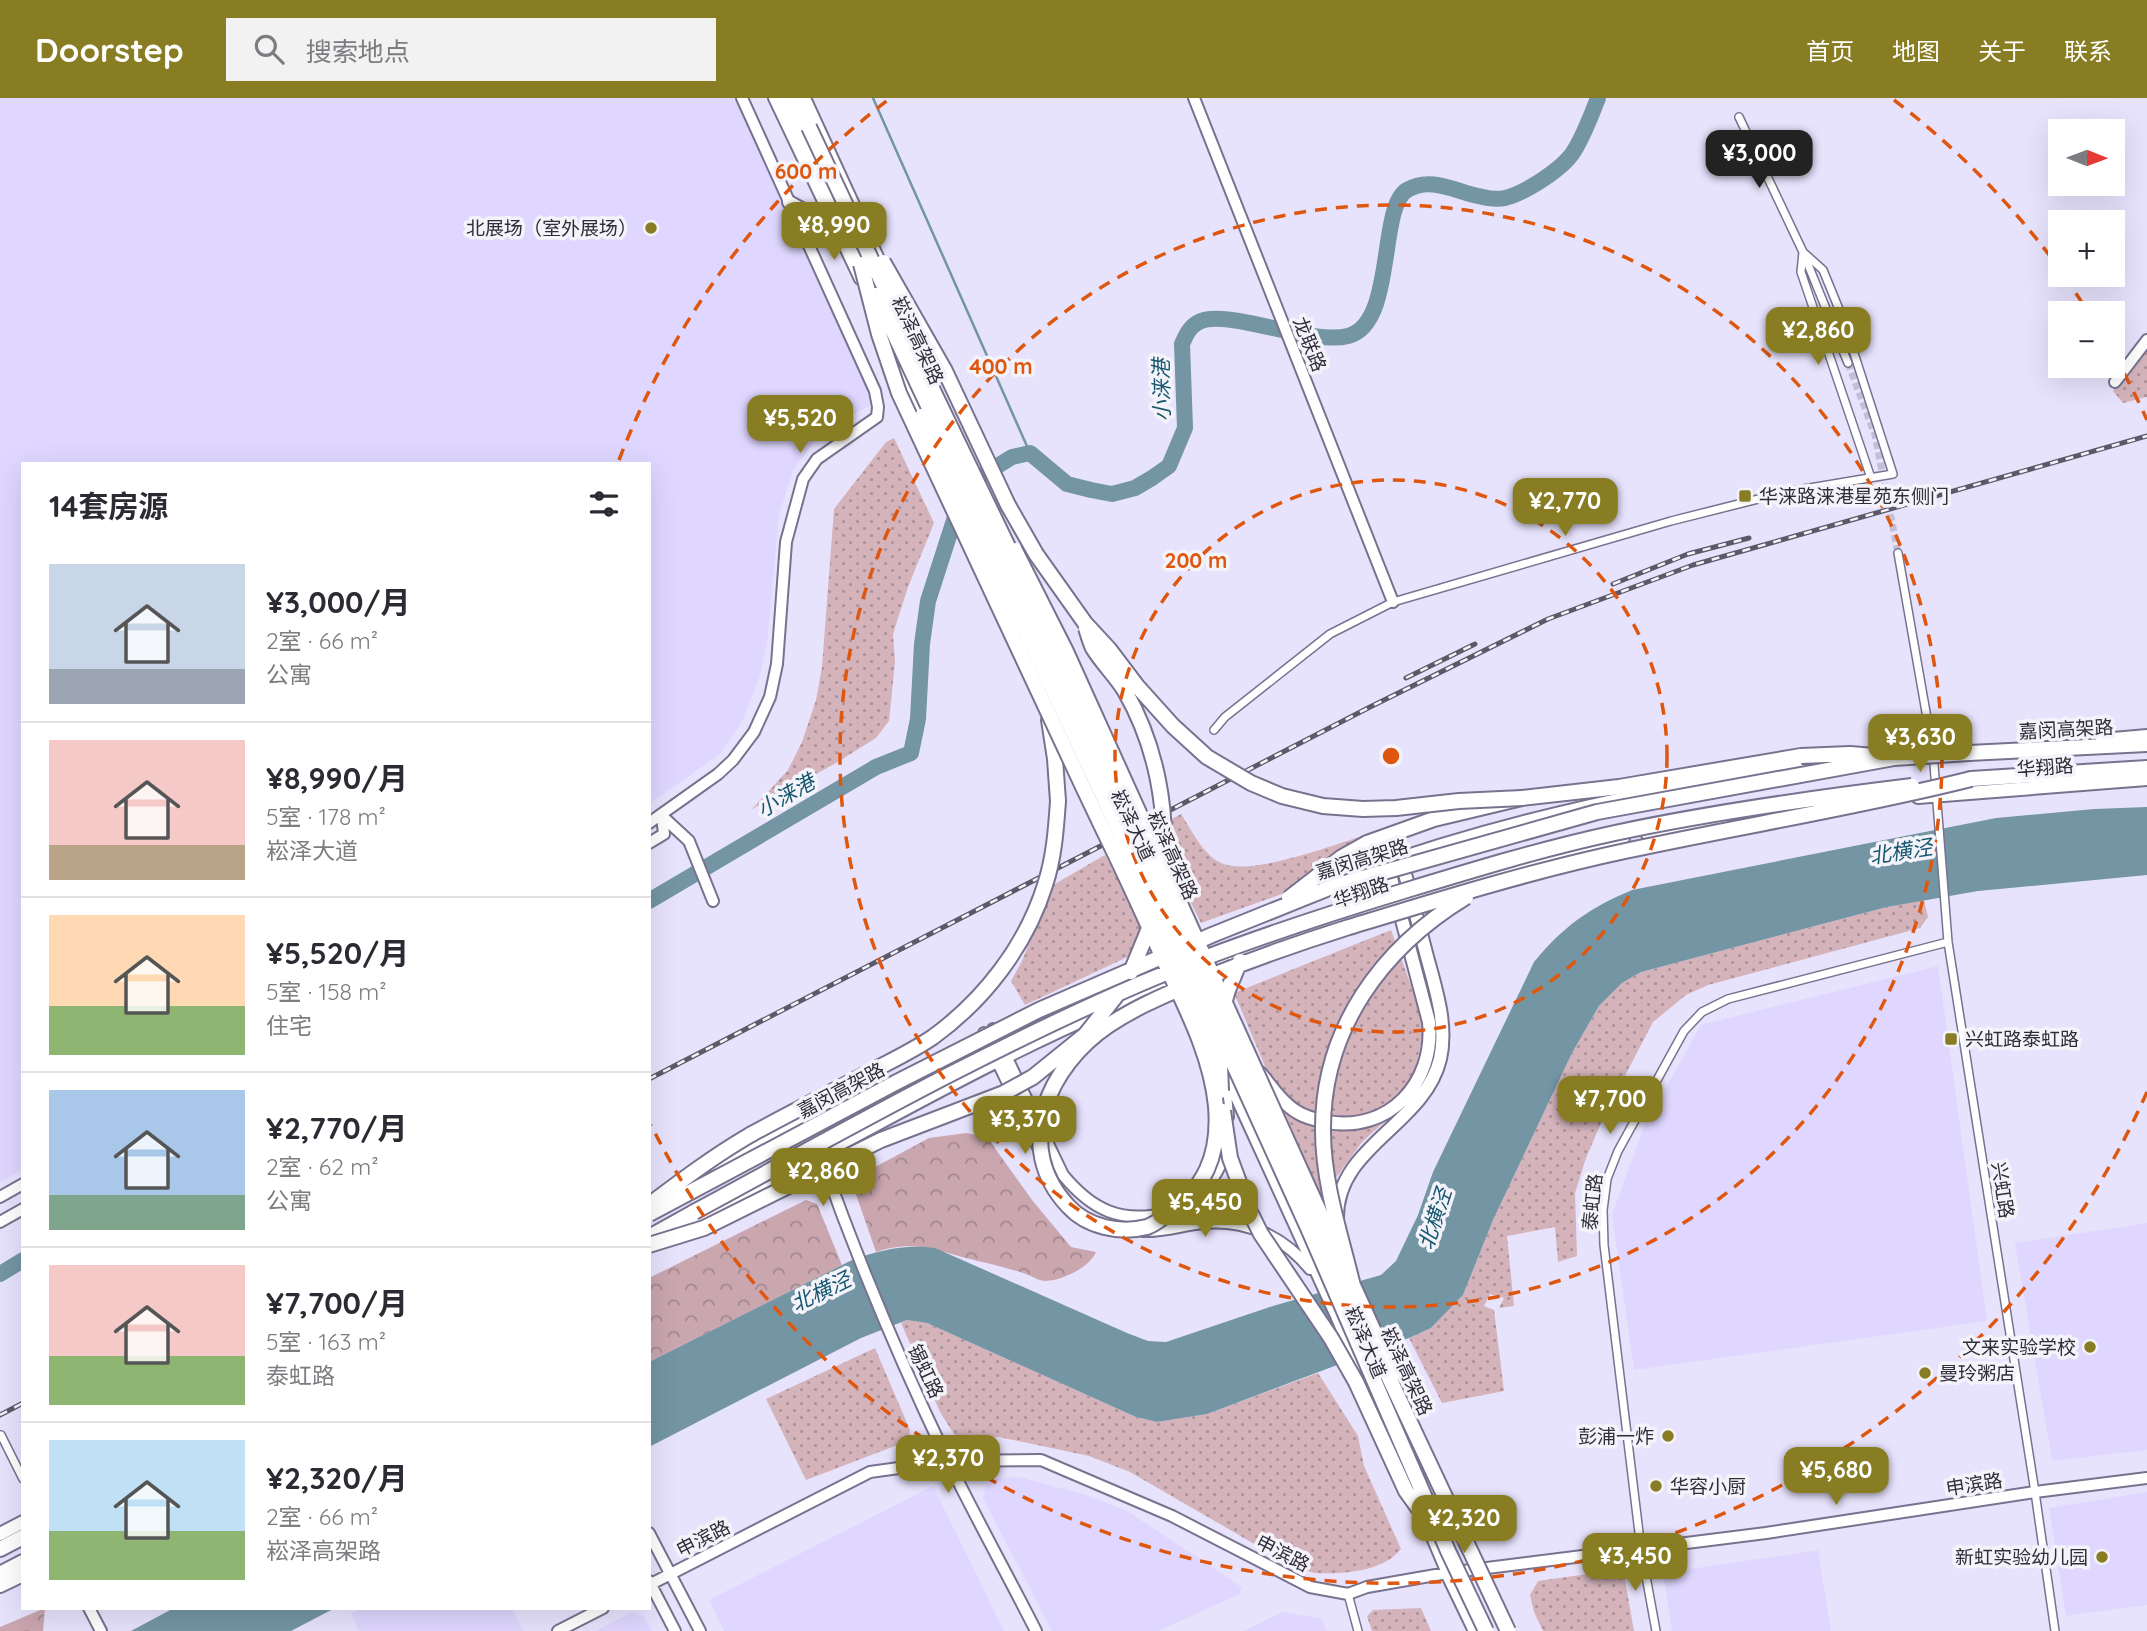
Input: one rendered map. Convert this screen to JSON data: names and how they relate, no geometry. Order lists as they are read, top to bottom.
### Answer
{
  "streets": {
    "highway": ["崧泽高架路", "嘉闵高架路"],
    "main road": [
      "龙联路",
      "华翔路",
      "崧泽大道",
      "锡虹路",
      "申滨路"
    ],
    "street": ["兴虹路", "泰虹路"]
  },
  "crossings": [
    ["华翔路", "兴虹路"],
    ["华翔路", "锡虹路"],
    ["崧泽大道", "申滨路"],
    ["兴虹路", "泰虹路"],
    ["兴虹路", "申滨路"],
    ["泰虹路", "申滨路"],
    ["锡虹路", "申滨路"]
  ],
  "water": ["小涞港", "北横泾"],
  "places": {
    "other": [
      "北展场（室外展场）",
      "文来实验学校",
      "曼玲粥店",
      "彭浦一炸",
      "华容小厨",
      "新虹实验幼儿园"
    ],
    "transit": ["华涞路涞港星苑东侧门", "兴虹路泰虹路"]
  },
  "north": "right",
  "page": {
    "header": "Doorstep",
    "search": "搜索地点",
    "nav": [
      "首页",
      "地图",
      "关于",
      "联系"
    ],
    "map_buttons": ["+", "−"],
    "price": [
      "¥3,000",
      "¥8,990",
      "¥2,860",
      "¥5,520",
      "¥2,770",
      "¥3,630",
      "¥7,700",
      "¥3,370",
      "¥2,860",
      "¥5,450",
      "¥2,370",
      "¥5,680",
      "¥2,320",
      "¥3,450"
    ],
    "heading": "14套房源",
    "list": [
      {
        "name": "¥3,000/月",
        "note": "2室 · 66 m² · 公寓"
      },
      {
        "name": "¥8,990/月",
        "note": "5室 · 178 m² · 崧泽大道"
      },
      {
        "name": "¥5,520/月",
        "note": "5室 · 158 m² · 住宅"
      },
      {
        "name": "¥2,770/月",
        "note": "2室 · 62 m² · 公寓"
      },
      {
        "name": "¥7,700/月",
        "note": "5室 · 163 m² · 泰虹路"
      },
      {
        "name": "¥2,320/月",
        "note": "2室 · 66 m² · 崧泽高架路"
      }
    ]
  },
  "rings": ["600 m", "400 m", "200 m"]
}
